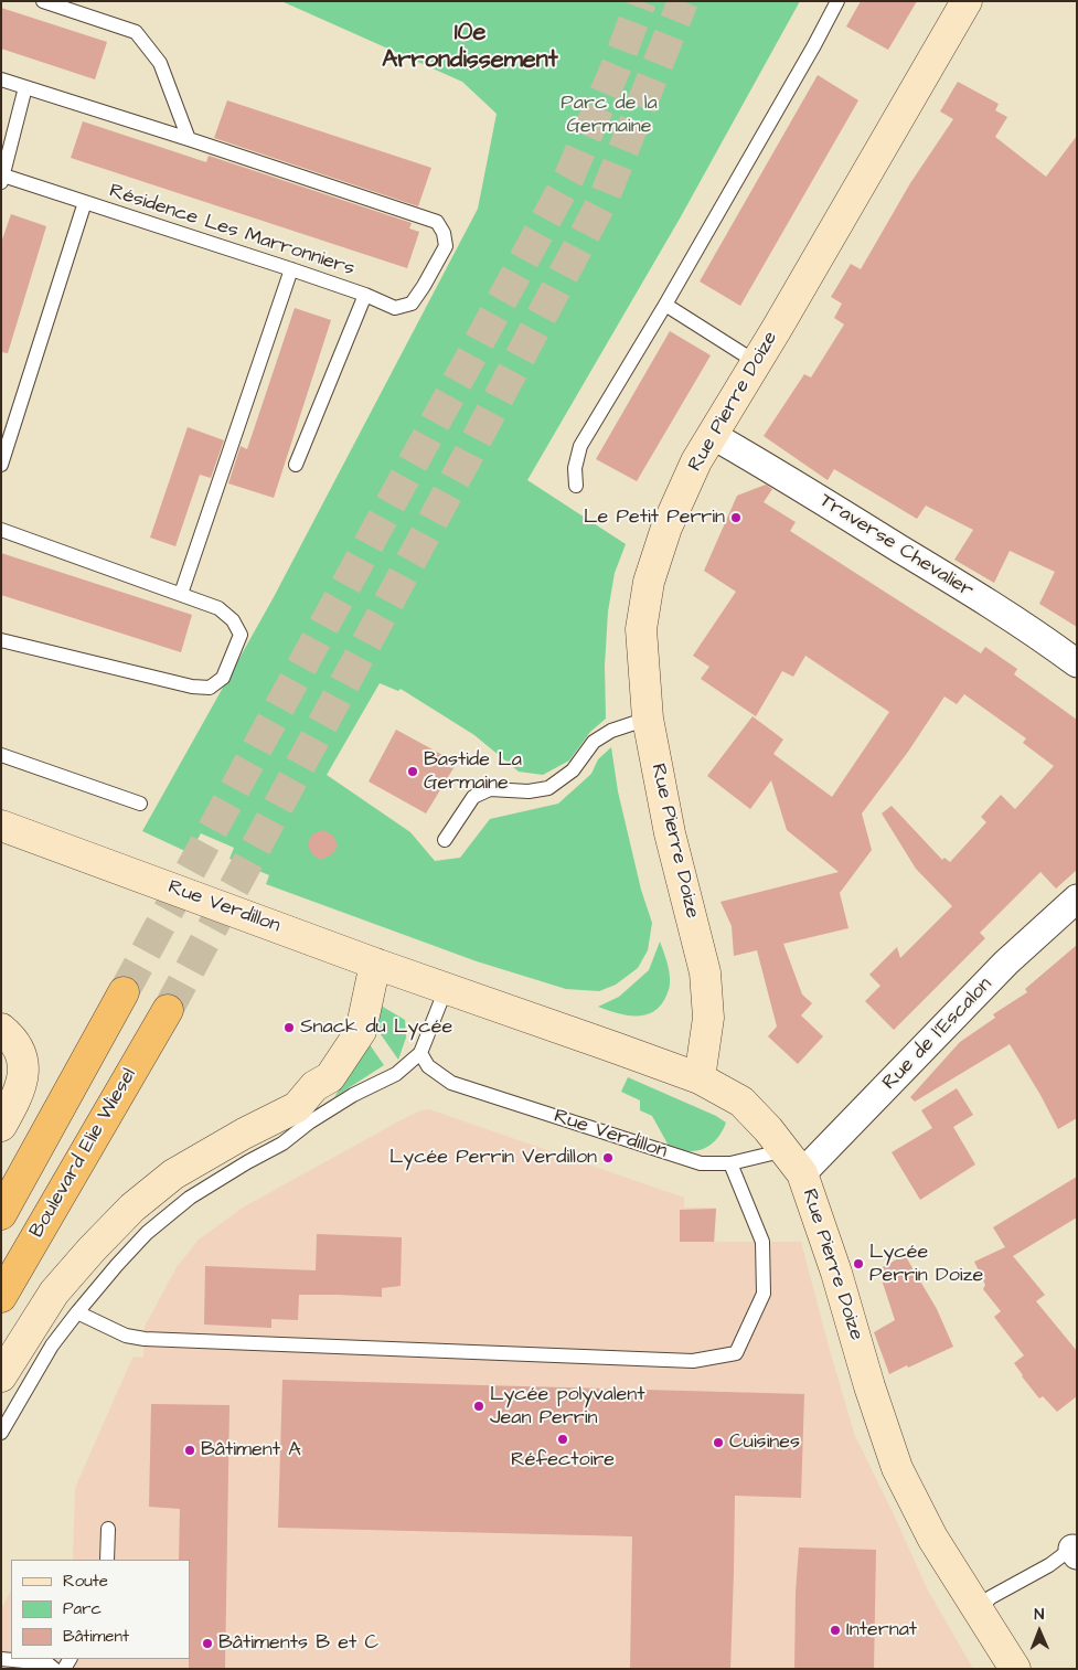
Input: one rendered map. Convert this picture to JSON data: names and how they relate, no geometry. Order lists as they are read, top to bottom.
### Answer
{
  "streets": {
    "highway": ["Boulevard Elie Wiesel"],
    "street": [
      "Rue Pierre Doize",
      "Traverse Chevalier",
      "Rue Verdillon",
      "Rue de l'Escalon"
    ],
    "lane": ["Résidence Les Marronniers"]
  },
  "crossings": [
    ["Rue Pierre Doize", "Traverse Chevalier"],
    ["Rue Pierre Doize", "Rue Verdillon"],
    ["Rue Pierre Doize", "Rue de l'Escalon"],
    ["Rue Verdillon", "Rue de l'Escalon"]
  ],
  "districts": ["10e Arrondissement"],
  "parks": ["Parc de la Germaine"],
  "places": [
    "Le Petit Perrin",
    "Bastide La Germaine",
    "Snack du Lycée",
    "Lycée Perrin Verdillon",
    "Lycée Perrin Doize",
    "Lycée polyvalent Jean Perrin",
    "Réfectoire",
    "Cuisines",
    "Bâtiment A",
    "Internat",
    "Bâtiments B et C"
  ],
  "legend": ["Route", "Parc", "Bâtiment"],
  "north": "top"
}
